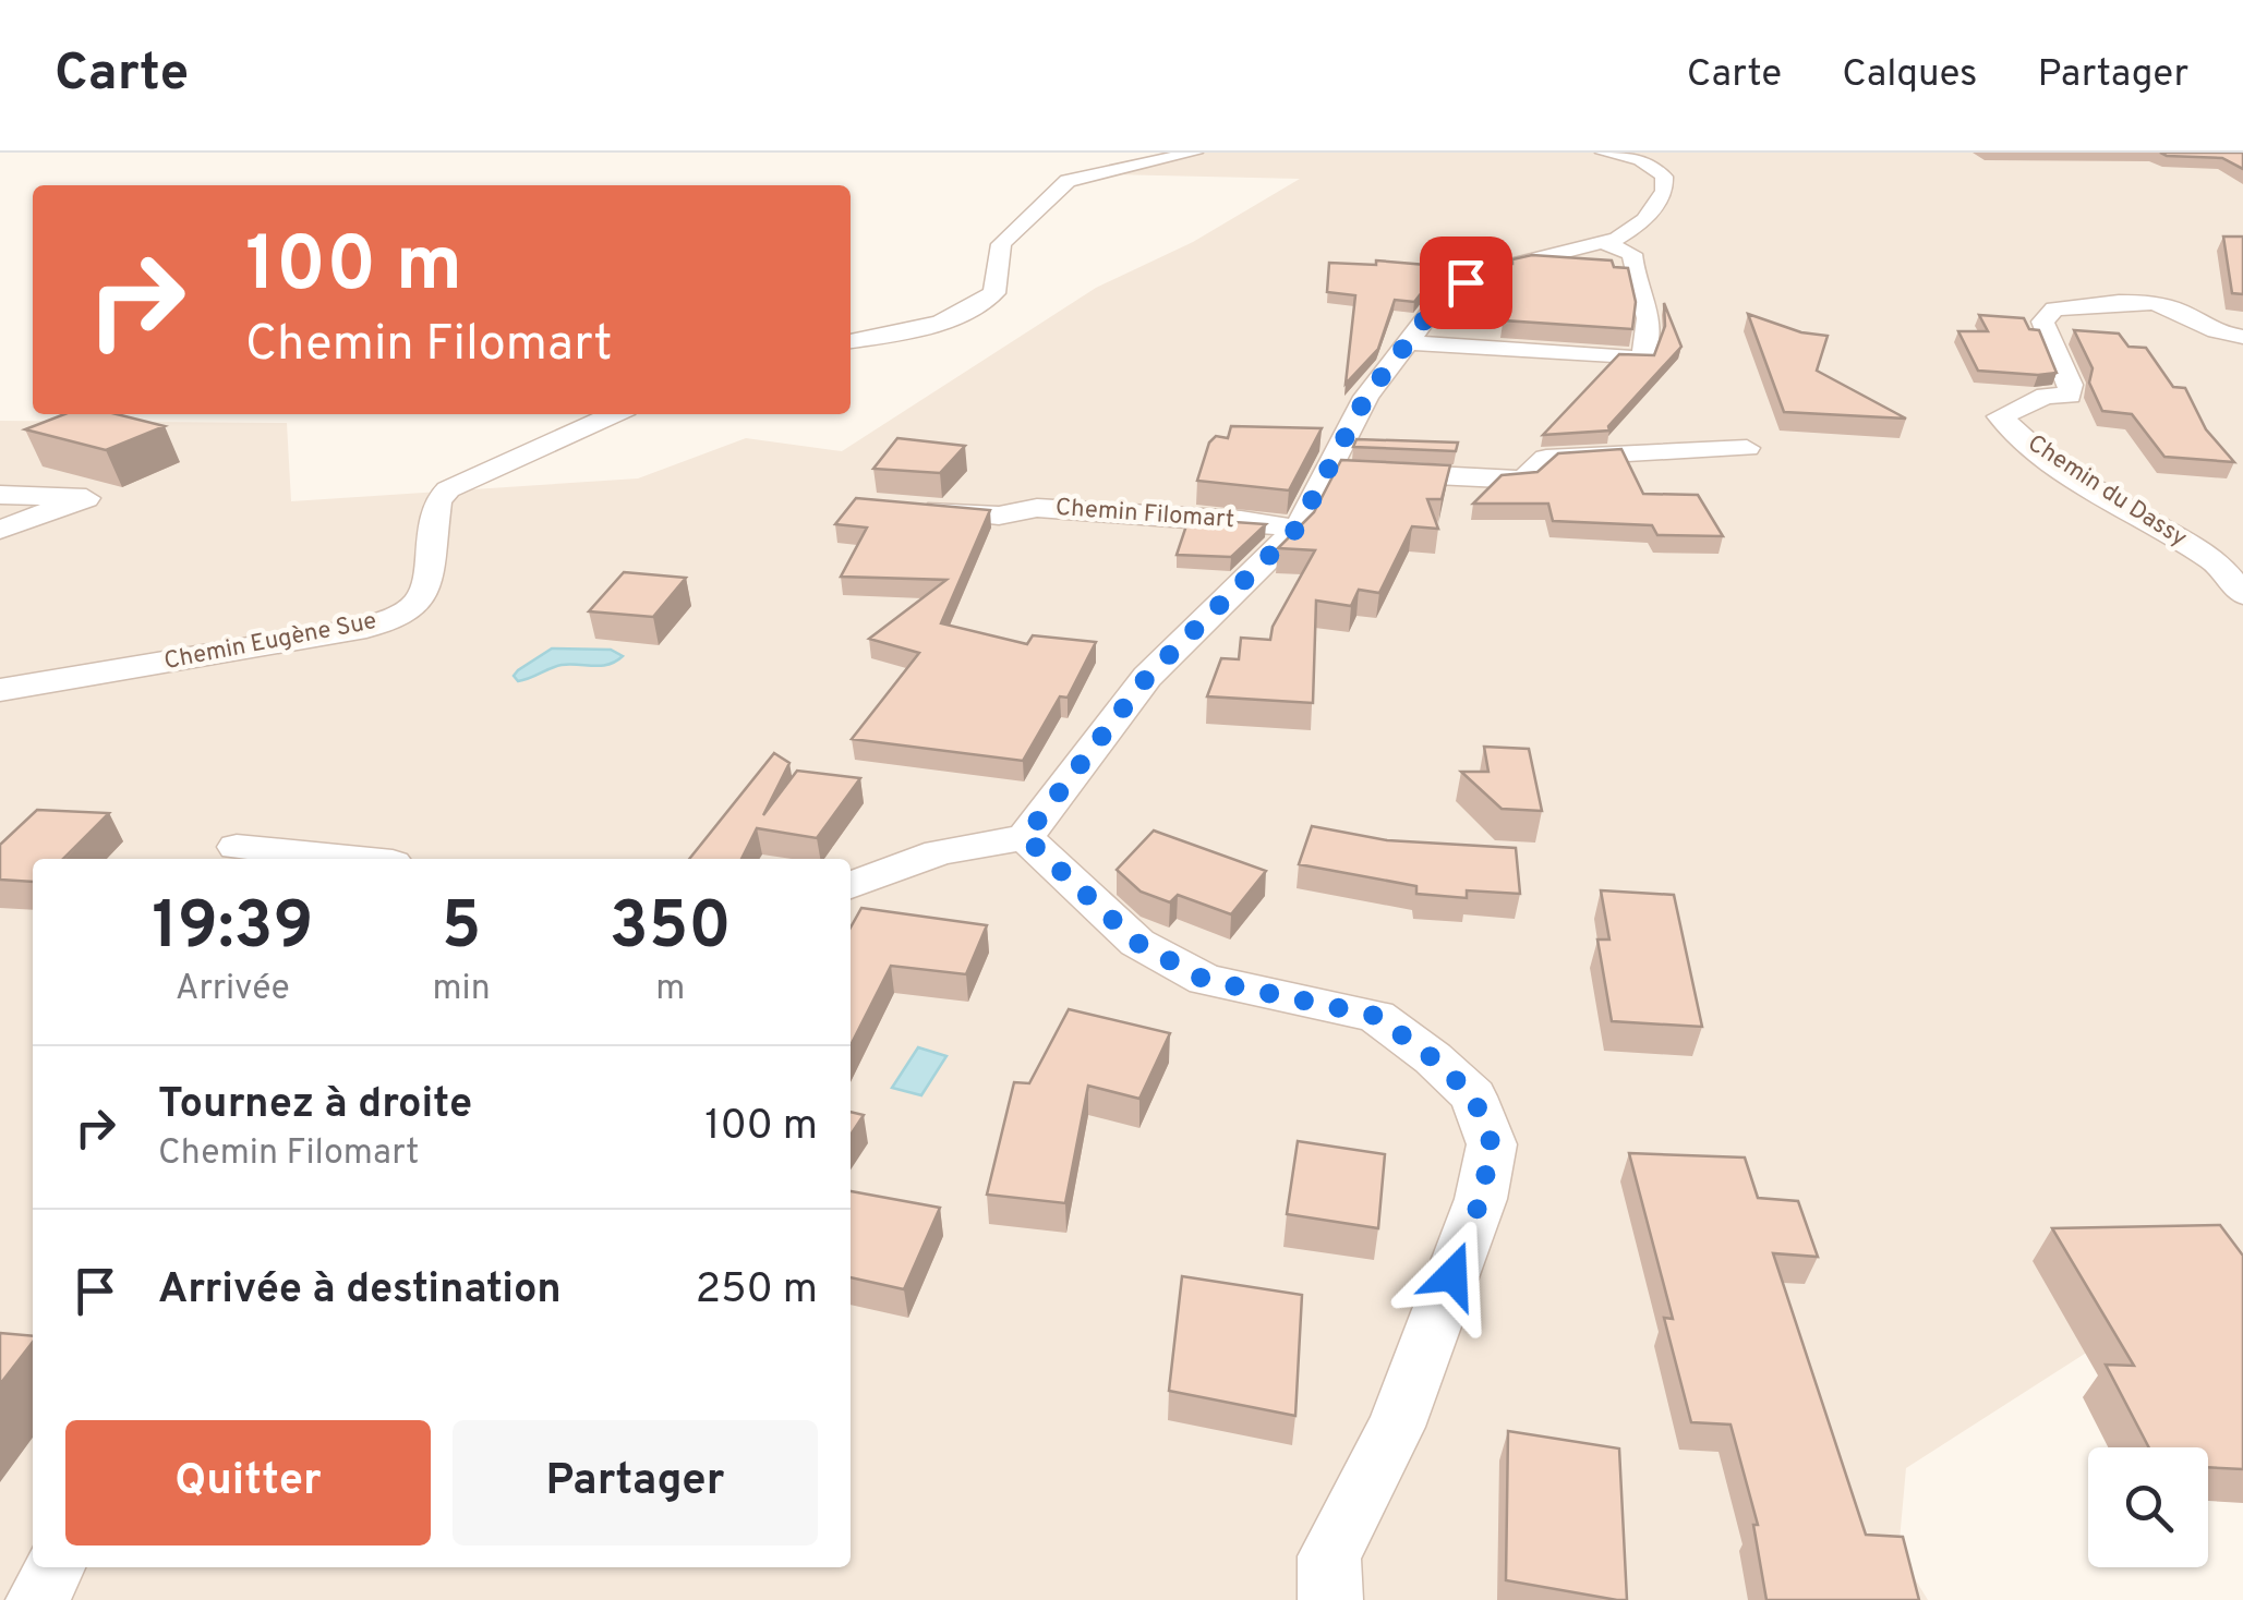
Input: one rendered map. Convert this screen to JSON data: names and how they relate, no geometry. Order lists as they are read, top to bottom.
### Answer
{
  "streets": {
    "street": ["Chemin du Dassy", "Chemin Filomart", "Chemin Eugène Sue"]
  },
  "page": {
    "header": "Carte",
    "nav": ["Carte", "Calques", "Partager"],
    "turn": ["100 m", "Chemin Filomart"],
    "eta": [
      "19:39",
      "Arrivée",
      "5",
      "min",
      "350",
      "m"
    ],
    "list": [
      {
        "name": "Tournez à droite",
        "note": "Chemin Filomart",
        "value": "100 m"
      },
      {
        "name": "Arrivée à destination",
        "value": "250 m"
      }
    ],
    "buttons": ["Quitter", "Partager"]
  }
}
